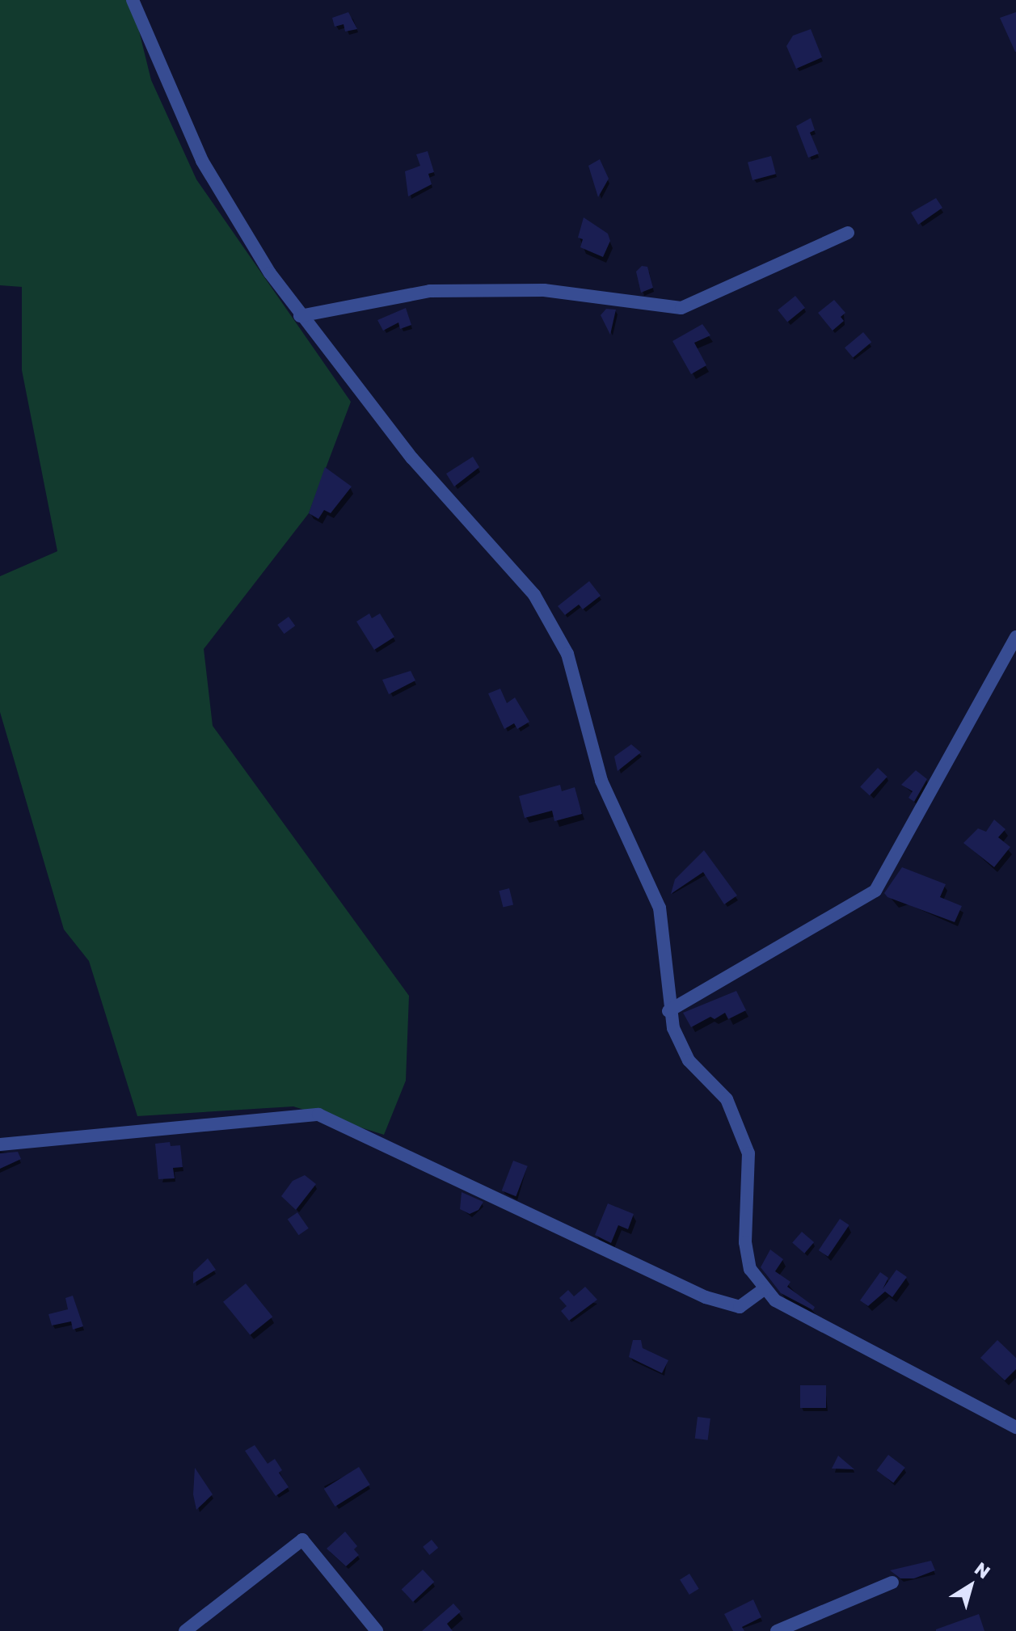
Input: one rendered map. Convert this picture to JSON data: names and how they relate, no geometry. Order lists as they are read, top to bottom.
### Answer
{
  "north": "top right"
}
